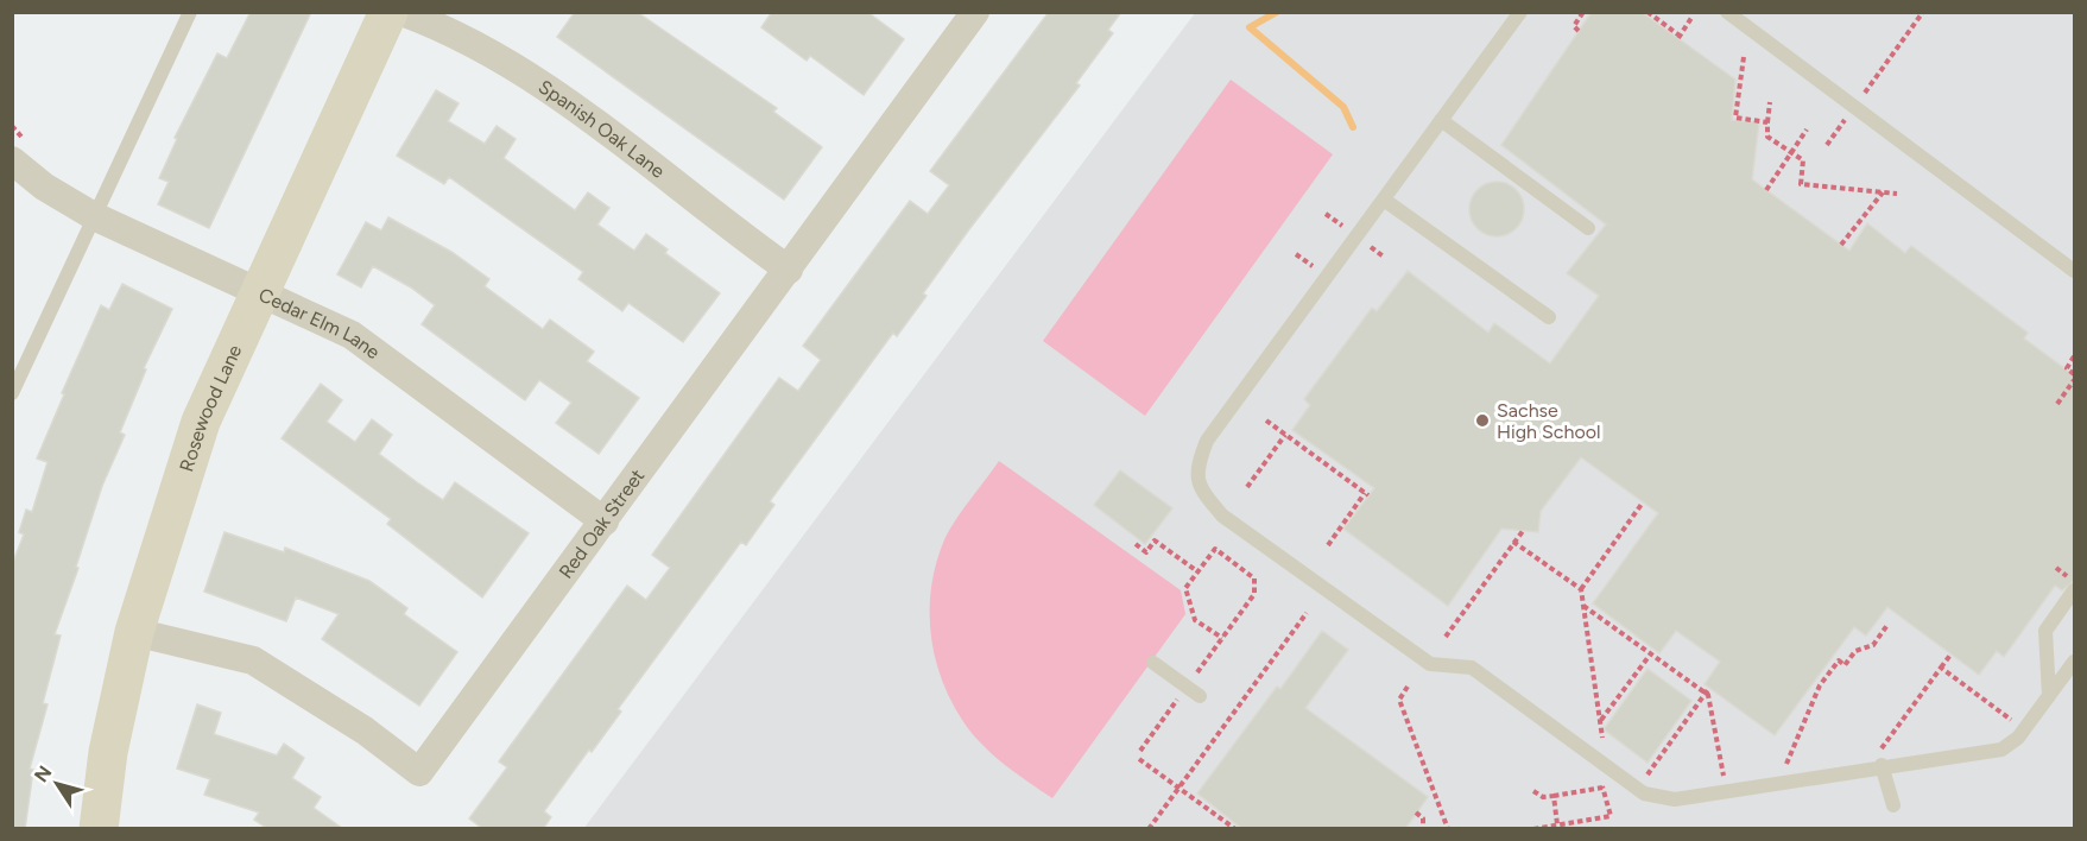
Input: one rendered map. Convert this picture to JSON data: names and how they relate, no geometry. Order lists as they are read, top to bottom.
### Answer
{
  "streets": {
    "street": [
      "Spanish Oak Lane",
      "Cedar Elm Lane",
      "Rosewood Lane",
      "Red Oak Street"
    ]
  },
  "crossings": [
    ["Spanish Oak Lane", "Red Oak Street"],
    ["Cedar Elm Lane", "Rosewood Lane"],
    ["Cedar Elm Lane", "Red Oak Street"],
    ["Rosewood Lane", "Red Oak Street"]
  ],
  "places": ["Sachse High School"],
  "north": "top left"
}
